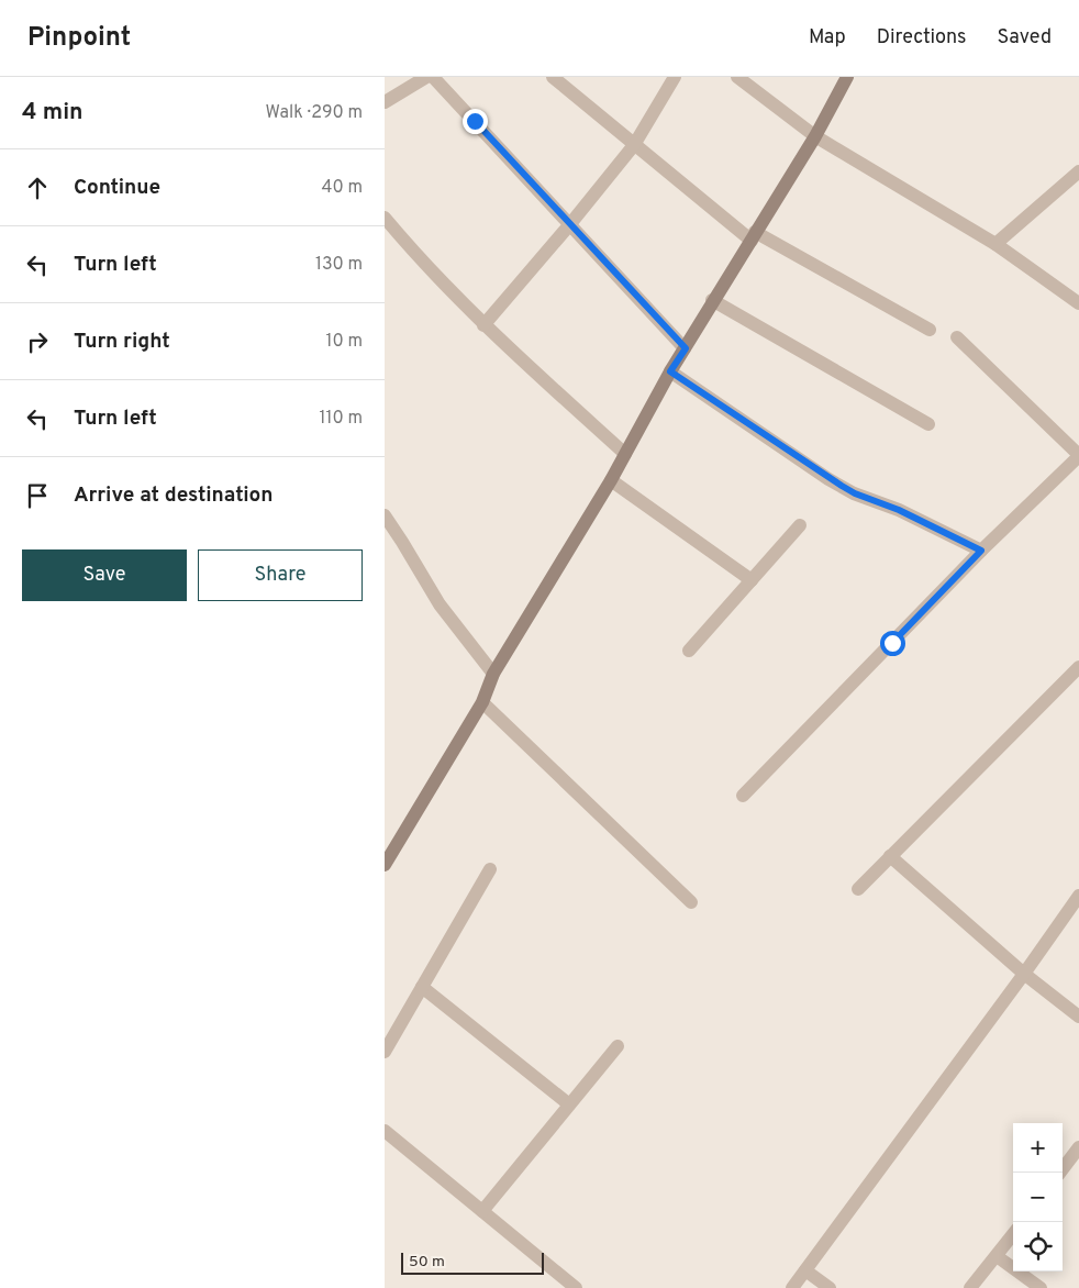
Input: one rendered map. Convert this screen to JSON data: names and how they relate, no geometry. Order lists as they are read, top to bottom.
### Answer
{
  "scale_bar": "50 m",
  "page": {
    "header": "Pinpoint",
    "nav": ["Map", "Directions", "Saved"],
    "heading": ["4 min", "Walk · 290 m"],
    "list": [
      ["Continue", "40 m"],
      ["Turn left", "130 m"],
      ["Turn right", "10 m"],
      ["Turn left", "110 m"],
      "Arrive at destination"
    ],
    "buttons": ["Save", "Share"],
    "map_buttons": ["+", "−"],
    "scale": "50 m"
  }
}
